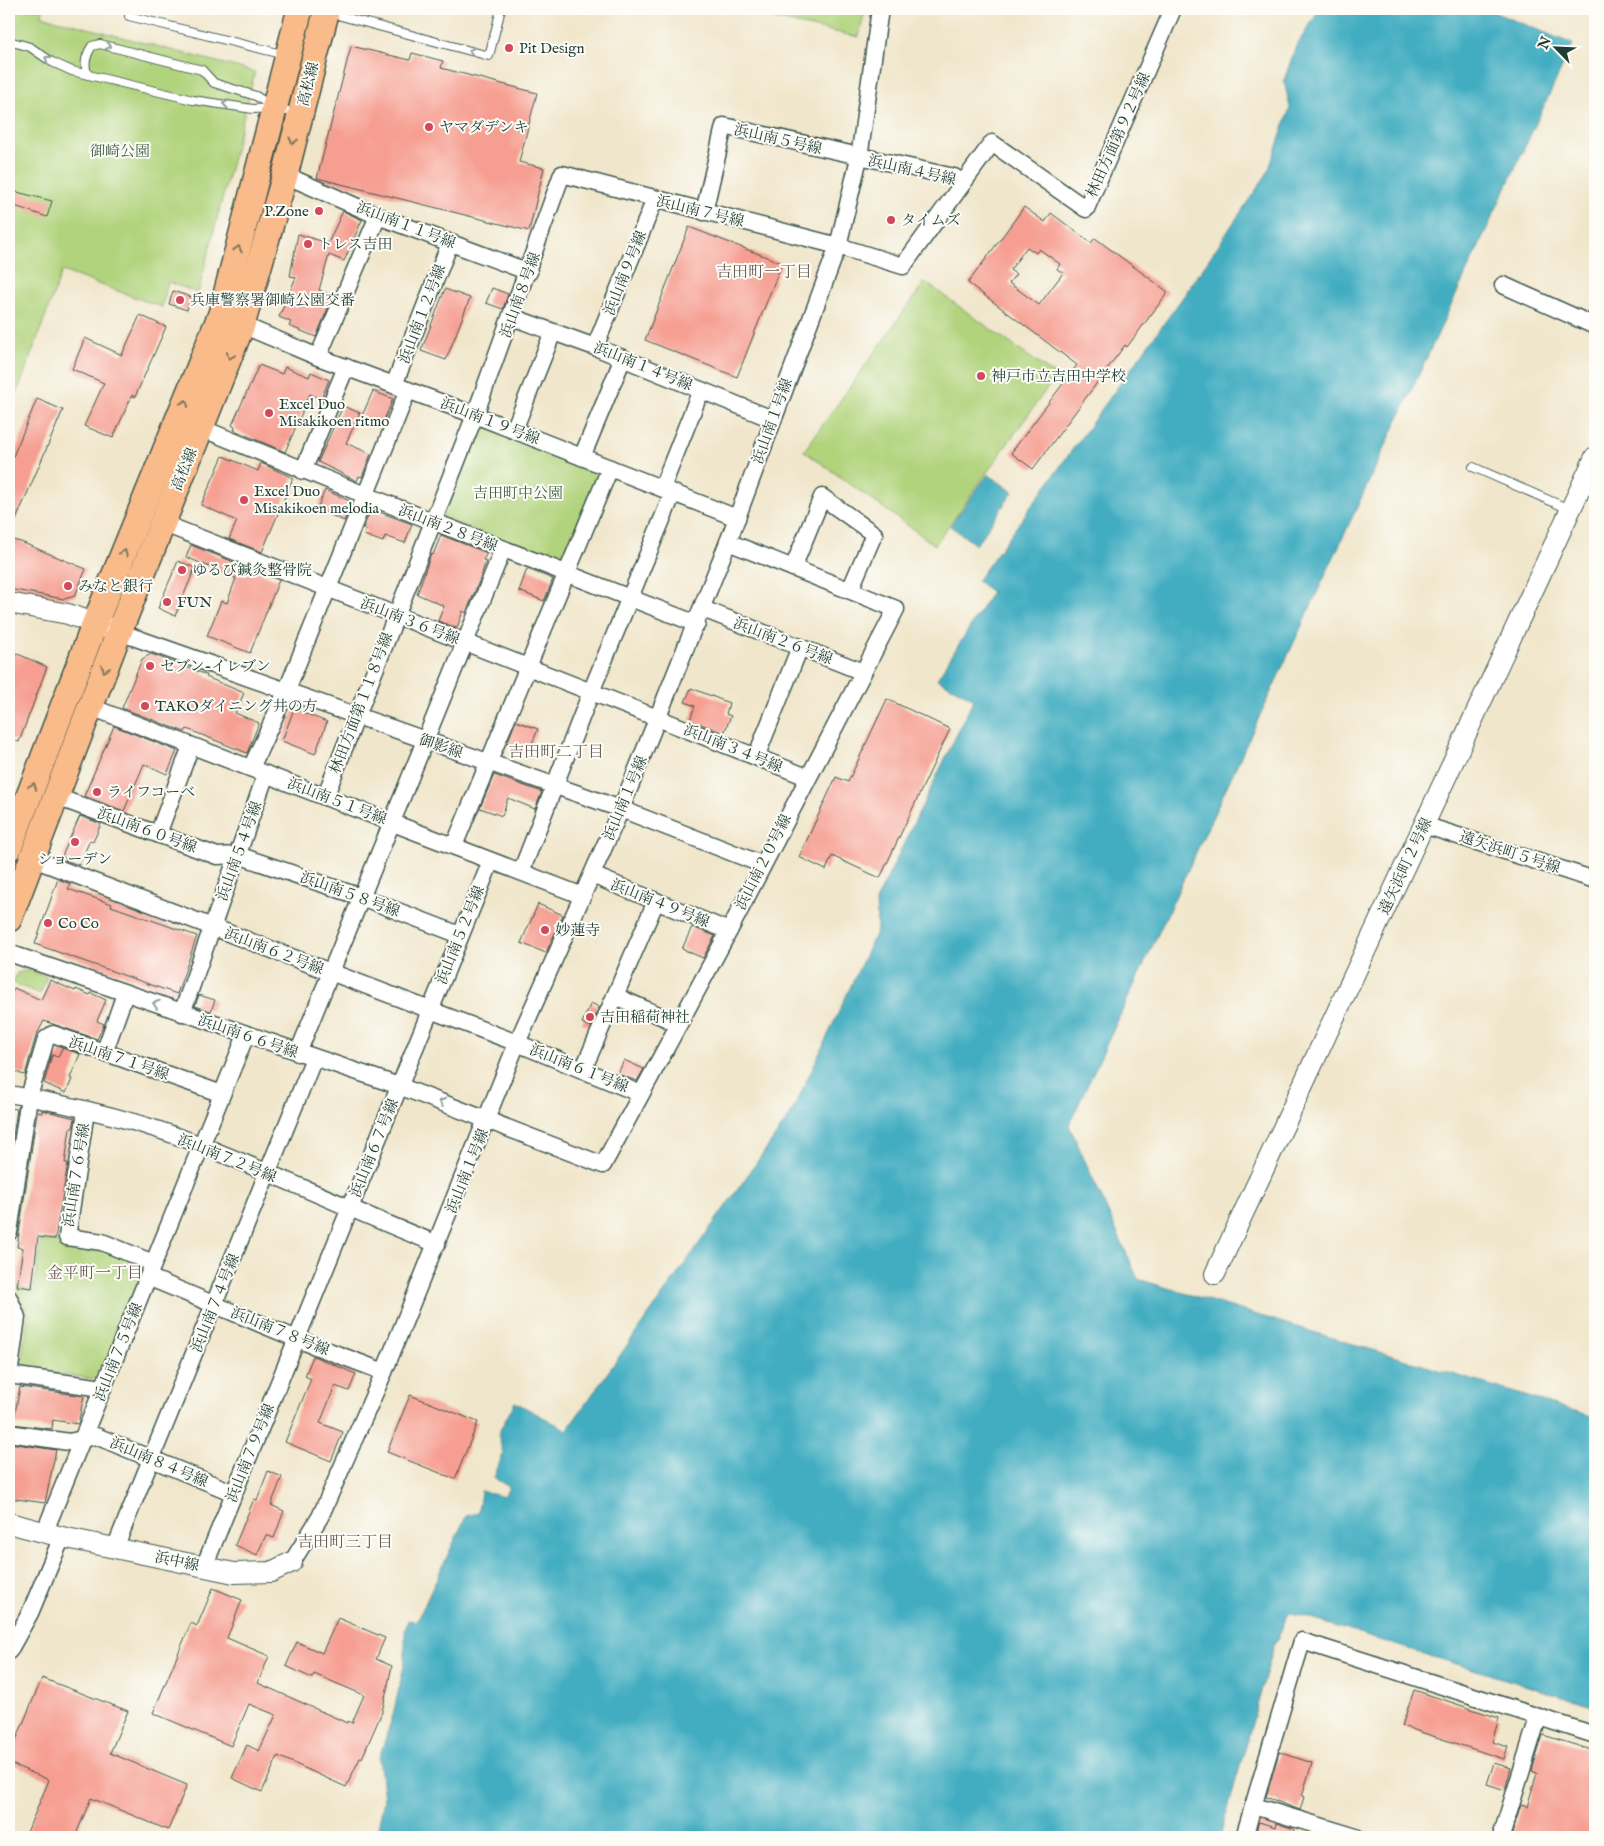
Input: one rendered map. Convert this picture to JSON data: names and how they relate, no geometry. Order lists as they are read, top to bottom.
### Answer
{
  "streets": {
    "main road": ["高松線"],
    "street": [
      "林田方面第９２号線",
      "浜山南５号線",
      "浜山南４号線",
      "浜山南７号線",
      "浜山南１１号線",
      "浜山南９号線",
      "浜山南８号線",
      "浜山南１２号線",
      "浜山南１４号線",
      "浜山南１９号線",
      "浜山南１号線",
      "浜山南２８号線",
      "浜山南３６号線",
      "浜山南２６号線",
      "林田方面第１１８号線",
      "御影線",
      "浜山南３４号線",
      "浜山南５１号線",
      "浜山南６０号線",
      "浜山南５４号線",
      "遠矢浜町５号線",
      "浜山南２０号線",
      "遠矢浜町２号線",
      "浜山南５８号線",
      "浜山南４９号線",
      "浜山南５２号線",
      "浜山南６２号線",
      "浜山南６６号線",
      "浜山南７１号線",
      "浜山南６１号線",
      "浜山南６７号線",
      "浜山南７２号線",
      "浜山南７６号線",
      "浜山南７４号線",
      "浜山南７８号線",
      "浜山南７５号線",
      "浜山南７９号線",
      "浜山南８４号線",
      "浜中線"
    ]
  },
  "crossings": [
    ["高松線", "浜山南１１号線"],
    ["高松線", "浜山南１９号線"],
    ["高松線", "浜山南２８号線"],
    ["高松線", "浜山南３６号線"],
    ["高松線", "御影線"],
    ["高松線", "浜山南５１号線"],
    ["高松線", "浜山南６０号線"],
    ["高松線", "浜山南６２号線"],
    ["林田方面第９２号線", "浜山南４号線"],
    ["林田方面第９２号線", "浜山南７号線"],
    ["浜山南５号線", "浜山南４号線"],
    ["浜山南５号線", "浜山南７号線"],
    ["浜山南５号線", "浜山南１号線"],
    ["浜山南４号線", "浜山南１号線"],
    ["浜山南７号線", "浜山南９号線"],
    ["浜山南７号線", "浜山南８号線"],
    ["浜山南７号線", "浜山南１号線"],
    ["浜山南１１号線", "浜山南８号線"],
    ["浜山南１１号線", "浜山南１２号線"],
    ["浜山南９号線", "浜山南１４号線"],
    ["浜山南８号線", "浜山南１４号線"],
    ["浜山南８号線", "浜山南１９号線"],
    ["浜山南８号線", "林田方面第１１８号線"],
    ["浜山南１２号線", "浜山南１９号線"],
    ["浜山南１２号線", "浜山南２８号線"],
    ["浜山南１２号線", "浜山南３６号線"],
    ["浜山南１２号線", "御影線"],
    ["浜山南１２号線", "浜山南５１号線"],
    ["浜山南１４号線", "浜山南１号線"],
    ["浜山南１９号線", "浜山南１号線"],
    ["浜山南１９号線", "林田方面第１１８号線"],
    ["浜山南１号線", "浜山南２８号線"],
    ["浜山南１号線", "浜山南３６号線"],
    ["浜山南１号線", "浜山南２６号線"],
    ["浜山南１号線", "御影線"],
    ["浜山南１号線", "浜山南３４号線"],
    ["浜山南１号線", "浜山南５１号線"],
    ["浜山南１号線", "浜山南２０号線"],
    ["浜山南１号線", "浜山南４９号線"],
    ["浜山南１号線", "浜山南６２号線"],
    ["浜山南１号線", "浜山南６６号線"],
    ["浜山南１号線", "浜山南６１号線"],
    ["浜山南１号線", "浜山南７２号線"],
    ["浜山南１号線", "浜山南７８号線"],
    ["浜山南１号線", "浜中線"],
    ["浜山南２８号線", "浜山南２６号線"],
    ["浜山南２８号線", "林田方面第１１８号線"],
    ["浜山南３６号線", "林田方面第１１８号線"],
    ["浜山南３６号線", "浜山南３４号線"],
    ["浜山南２６号線", "浜山南２０号線"],
    ["林田方面第１１８号線", "御影線"],
    ["林田方面第１１８号線", "浜山南５１号線"],
    ["御影線", "浜山南２０号線"],
    ["浜山南３４号線", "浜山南２０号線"],
    ["浜山南５１号線", "浜山南５４号線"],
    ["浜山南５１号線", "浜山南５２号線"],
    ["浜山南６０号線", "浜山南５４号線"],
    ["浜山南６０号線", "浜山南５８号線"],
    ["浜山南５４号線", "浜山南５８号線"],
    ["浜山南５４号線", "浜山南６２号線"],
    ["浜山南５４号線", "浜山南６６号線"],
    ["遠矢浜町５号線", "遠矢浜町２号線"],
    ["浜山南２０号線", "浜山南４９号線"],
    ["浜山南２０号線", "浜山南６６号線"],
    ["浜山南２０号線", "浜山南６１号線"],
    ["浜山南５８号線", "浜山南５２号線"],
    ["浜山南５２号線", "浜山南６２号線"],
    ["浜山南５２号線", "浜山南６６号線"],
    ["浜山南５２号線", "浜山南６７号線"],
    ["浜山南６２号線", "浜山南６１号線"],
    ["浜山南６６号線", "浜山南６７号線"],
    ["浜山南６６号線", "浜山南７４号線"],
    ["浜山南６６号線", "浜山南７５号線"],
    ["浜山南７１号線", "浜山南７２号線"],
    ["浜山南７１号線", "浜山南７５号線"],
    ["浜山南６７号線", "浜山南７２号線"],
    ["浜山南６７号線", "浜山南７８号線"],
    ["浜山南６７号線", "浜山南７９号線"],
    ["浜山南７２号線", "浜山南７６号線"],
    ["浜山南７２号線", "浜山南７４号線"],
    ["浜山南７２号線", "浜山南７５号線"],
    ["浜山南７６号線", "浜山南７８号線"],
    ["浜山南７６号線", "浜山南７５号線"],
    ["浜山南７４号線", "浜山南７８号線"],
    ["浜山南７４号線", "浜山南８４号線"],
    ["浜山南７４号線", "浜中線"],
    ["浜山南７８号線", "浜山南７５号線"],
    ["浜山南７８号線", "浜山南７９号線"],
    ["浜山南７５号線", "浜山南８４号線"],
    ["浜山南７５号線", "浜中線"],
    ["浜山南７９号線", "浜山南８４号線"],
    ["浜山南７９号線", "浜中線"]
  ],
  "districts": [
    "吉田町一丁目",
    "吉田町二丁目",
    "金平町一丁目",
    "吉田町三丁目"
  ],
  "parks": ["御崎公園", "吉田町中公園"],
  "places": [
    "Pit Design",
    "ヤマダデンキ",
    "P.Zone",
    "タイムズ",
    "トレス吉田",
    "兵庫警察署御崎公園交番",
    "神戸市立吉田中学校",
    "Excel Duo Misakikoen ritmo",
    "Excel Duo Misakikoen melodia",
    "ゆるび鍼灸整骨院",
    "みなと銀行",
    "FUN",
    "セブン-イレブン",
    "TAKOダイニング井の方",
    "ライフコーベ",
    "ショーデン",
    "Co Co",
    "妙蓮寺",
    "吉田稲荷神社"
  ],
  "north": "top left"
}
